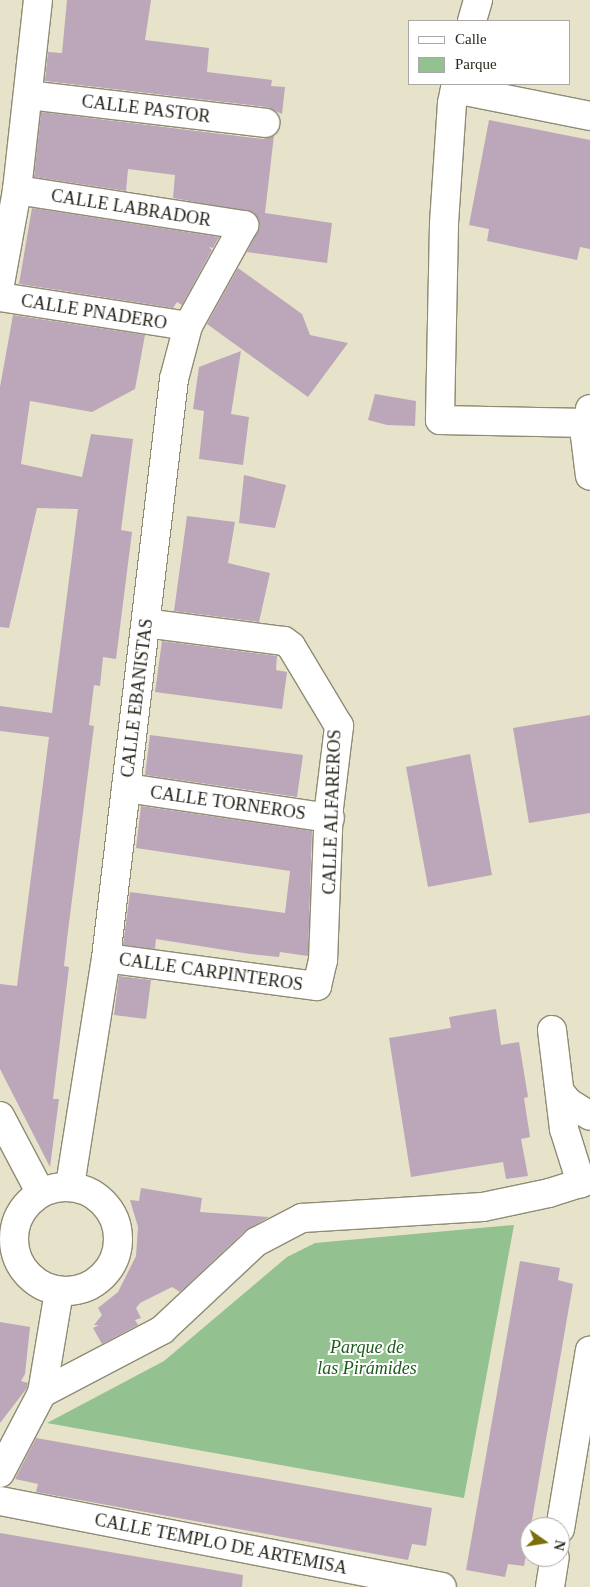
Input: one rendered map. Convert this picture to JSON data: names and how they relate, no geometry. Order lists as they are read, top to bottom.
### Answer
{
  "streets": {
    "street": [
      "CALLE PASTOR",
      "CALLE LABRADOR",
      "CALLE PNADERO",
      "CALLE EBANISTAS",
      "CALLE TORNEROS",
      "CALLE ALFAREROS",
      "CALLE CARPINTEROS",
      "CALLE TEMPLO DE ARTEMISA"
    ]
  },
  "crossings": [
    ["CALLE LABRADOR", "CALLE EBANISTAS"],
    ["CALLE PNADERO", "CALLE EBANISTAS"],
    ["CALLE EBANISTAS", "CALLE TORNEROS"],
    ["CALLE EBANISTAS", "CALLE ALFAREROS"],
    ["CALLE EBANISTAS", "CALLE CARPINTEROS"],
    ["CALLE TORNEROS", "CALLE ALFAREROS"],
    ["CALLE ALFAREROS", "CALLE CARPINTEROS"]
  ],
  "parks": ["Parque de las Pirámides"],
  "legend": ["Calle", "Parque"],
  "north": "right"
}
